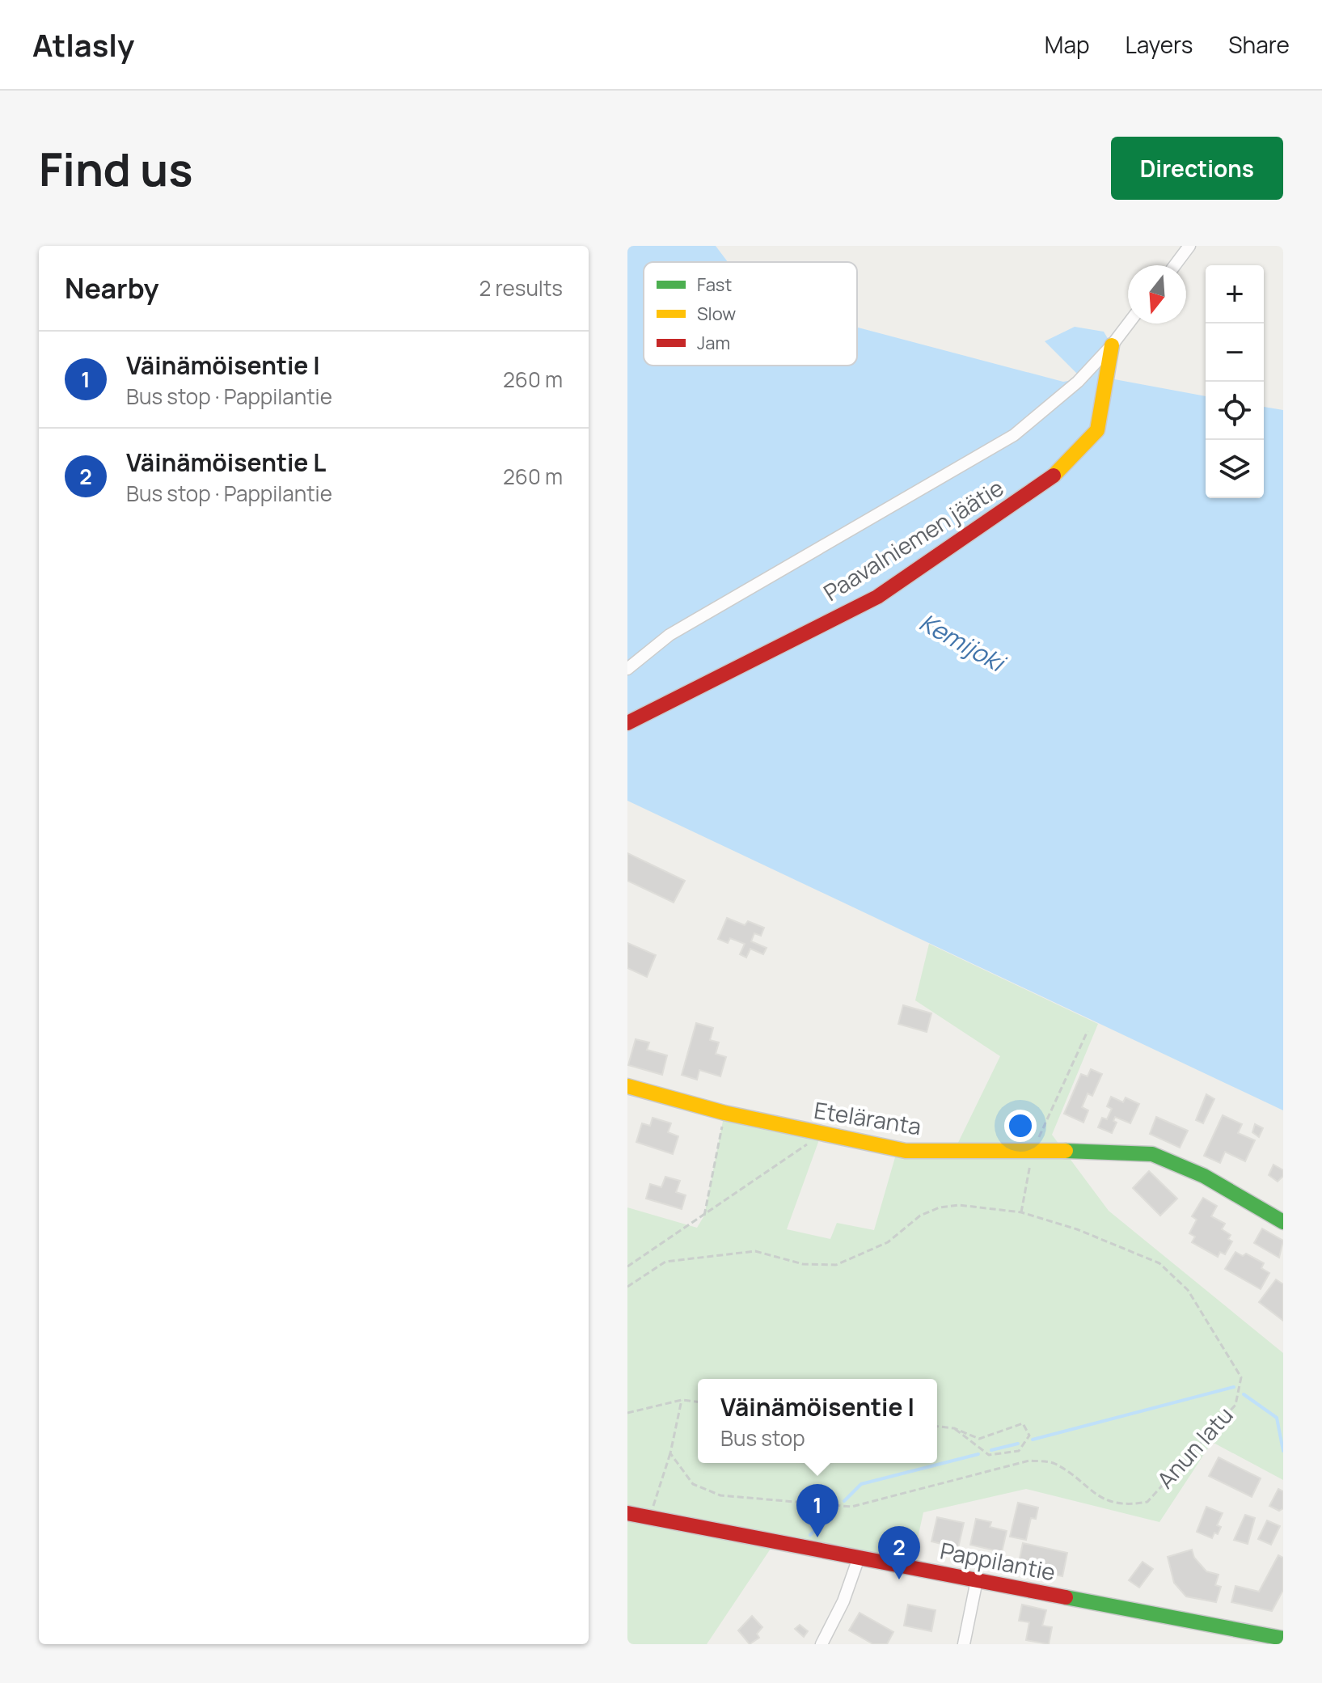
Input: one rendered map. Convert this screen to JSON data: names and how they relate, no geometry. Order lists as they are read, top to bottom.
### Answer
{
  "streets": {
    "street": ["Paavalniemen jäätie", "Eteläranta", "Pappilantie"],
    "path": ["Anun latu"]
  },
  "water": ["Kemijoki"],
  "legend": ["Fast", "Slow", "Jam"],
  "north": "bottom",
  "page": {
    "header": "Atlasly",
    "nav": ["Map", "Layers", "Share"],
    "buttons": "Directions",
    "title": "Find us",
    "heading": ["Nearby", "2 results"],
    "map_buttons": ["+", "−"],
    "list": [
      {
        "mark": "1",
        "name": "Väinämöisentie I",
        "note": "Bus stop · Pappilantie",
        "value": "260 m"
      },
      {
        "mark": "2",
        "name": "Väinämöisentie L",
        "note": "Bus stop · Pappilantie",
        "value": "260 m"
      }
    ],
    "popup": ["Väinämöisentie I", "Bus stop"],
    "pins": ["1", "2"]
  }
}
